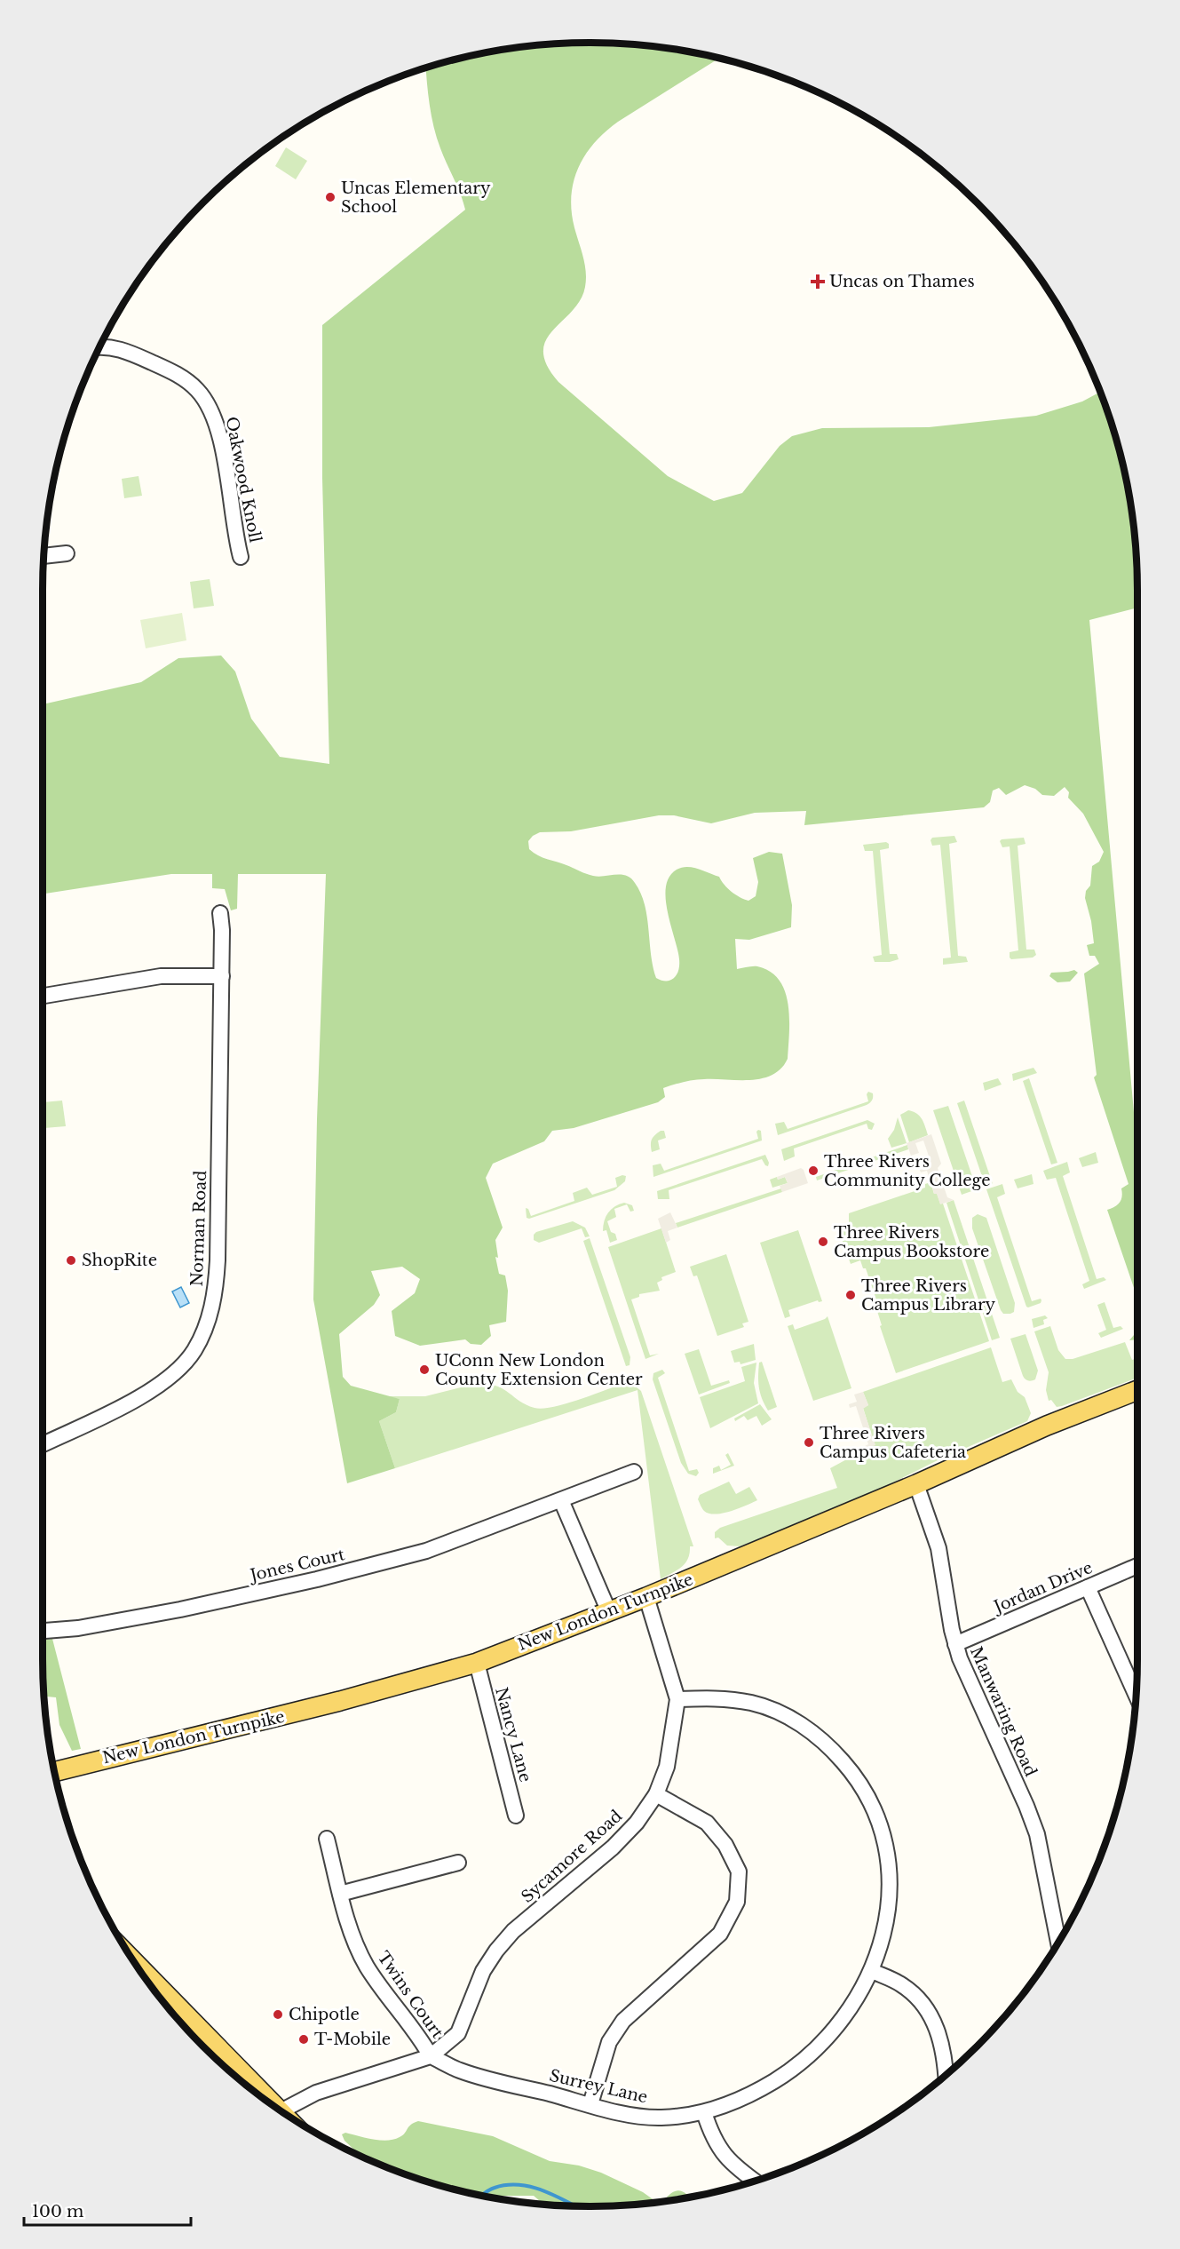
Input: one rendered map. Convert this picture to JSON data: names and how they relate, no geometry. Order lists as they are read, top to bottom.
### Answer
{
  "streets": {
    "main road": ["New London Turnpike"],
    "street": [
      "Oakwood Knoll",
      "Norman Road",
      "Jones Court",
      "Jordan Drive",
      "Manwaring Road",
      "Nancy Lane",
      "Sycamore Road",
      "Twins Court",
      "Surrey Lane"
    ]
  },
  "crossings": [
    ["Jordan Drive", "Manwaring Road"],
    ["New London Turnpike", "Manwaring Road"],
    ["New London Turnpike", "Nancy Lane"],
    ["New London Turnpike", "Sycamore Road"],
    ["Sycamore Road", "Twins Court"],
    ["Sycamore Road", "Surrey Lane"],
    ["Twins Court", "Surrey Lane"]
  ],
  "places": {
    "other": [
      "Uncas Elementary School",
      "Three Rivers Community College",
      "Three Rivers Campus Bookstore",
      "ShopRite",
      "Three Rivers Campus Library",
      "UConn New London County Extension Center",
      "Three Rivers Campus Cafeteria",
      "Chipotle",
      "T-Mobile"
    ],
    "health": ["Uncas on Thames"]
  },
  "scale_bar": "100 m"
}
